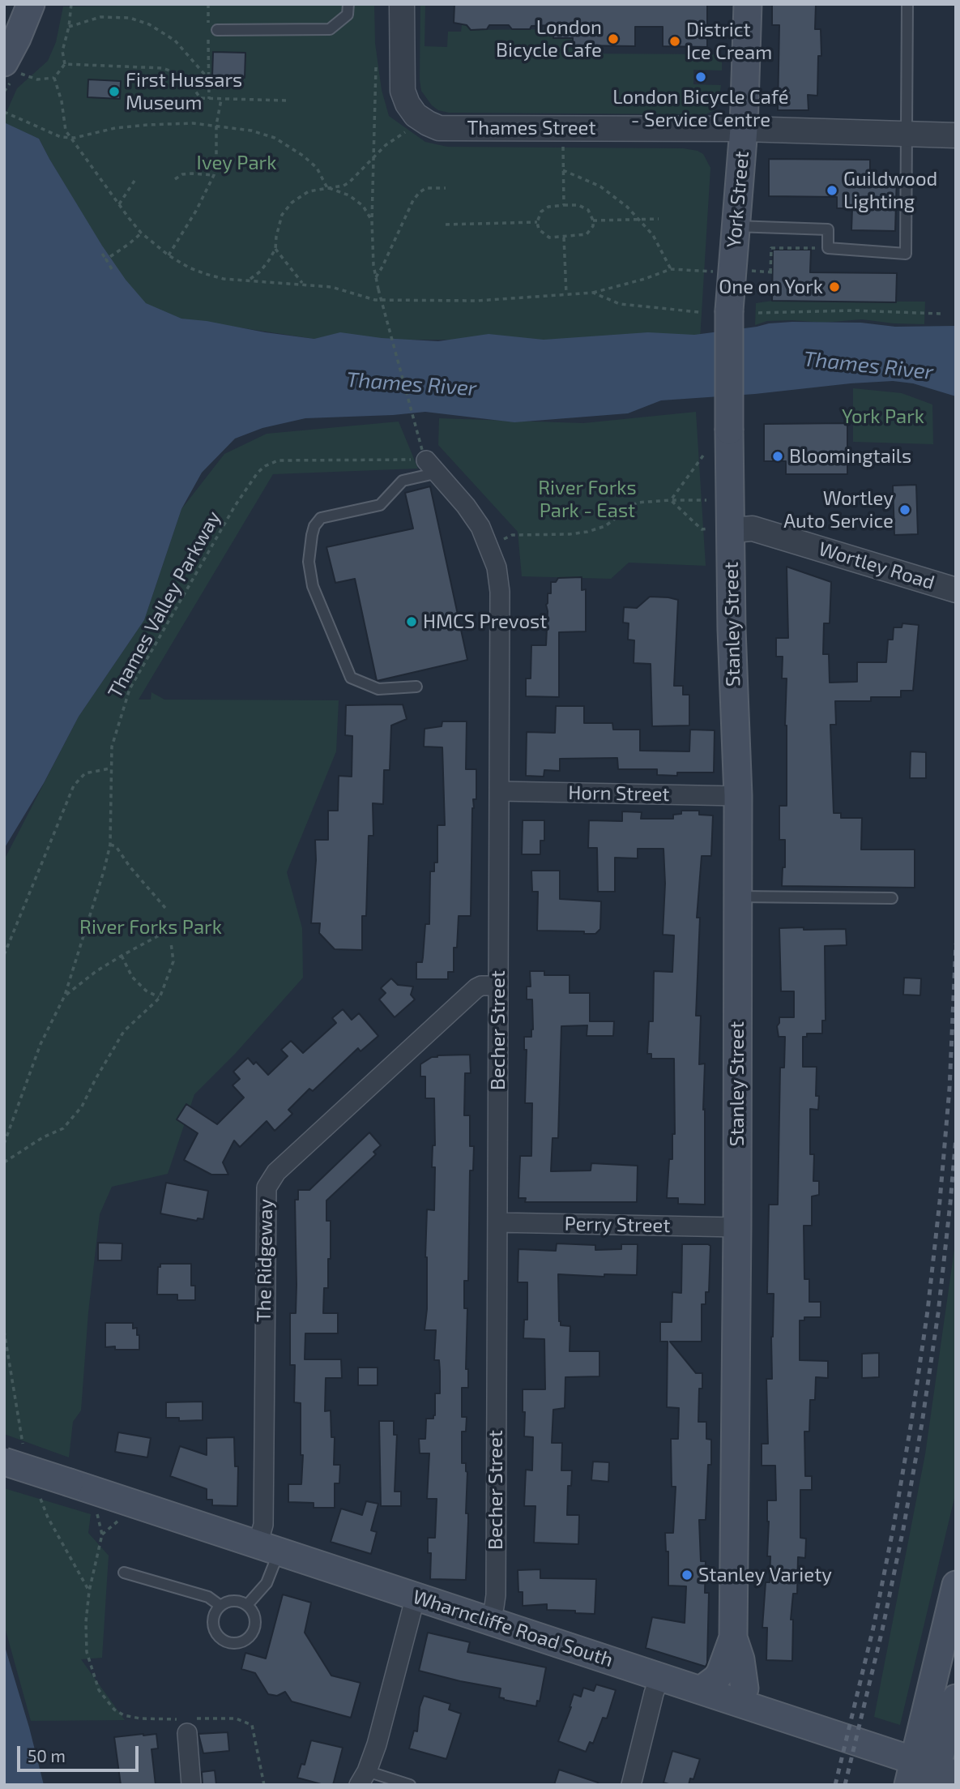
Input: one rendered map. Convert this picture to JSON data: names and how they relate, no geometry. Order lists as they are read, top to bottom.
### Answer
{
  "streets": {
    "main road": ["York Street", "Stanley Street", "Wharncliffe Road South"],
    "street": [
      "Thames Street",
      "Wortley Road",
      "Horn Street",
      "Becher Street",
      "Perry Street",
      "The Ridgeway"
    ],
    "path": ["Thames Valley Parkway"]
  },
  "crossings": [
    ["Thames Street", "York Street"],
    ["York Street", "Wortley Road"],
    ["York Street", "Stanley Street"],
    ["Wortley Road", "Stanley Street"],
    ["Thames Valley Parkway", "Becher Street"],
    ["Stanley Street", "Horn Street"],
    ["Stanley Street", "Perry Street"],
    ["Stanley Street", "Wharncliffe Road South"],
    ["Horn Street", "Becher Street"],
    ["Becher Street", "Perry Street"],
    ["Becher Street", "The Ridgeway"],
    ["Becher Street", "Wharncliffe Road South"],
    ["The Ridgeway", "Wharncliffe Road South"]
  ],
  "water": ["Thames River"],
  "parks": [
    "Ivey Park",
    "York Park",
    "River Forks Park - East",
    "River Forks Park"
  ],
  "places": [
    "London Bicycle Cafe",
    "District Ice Cream",
    "London Bicycle Café - Service Centre",
    "First Hussars Museum",
    "Guildwood Lighting",
    "One on York",
    "Bloomingtails",
    "Wortley Auto Service",
    "HMCS Prevost",
    "Stanley Variety"
  ],
  "scale_bar": "50 m"
}
